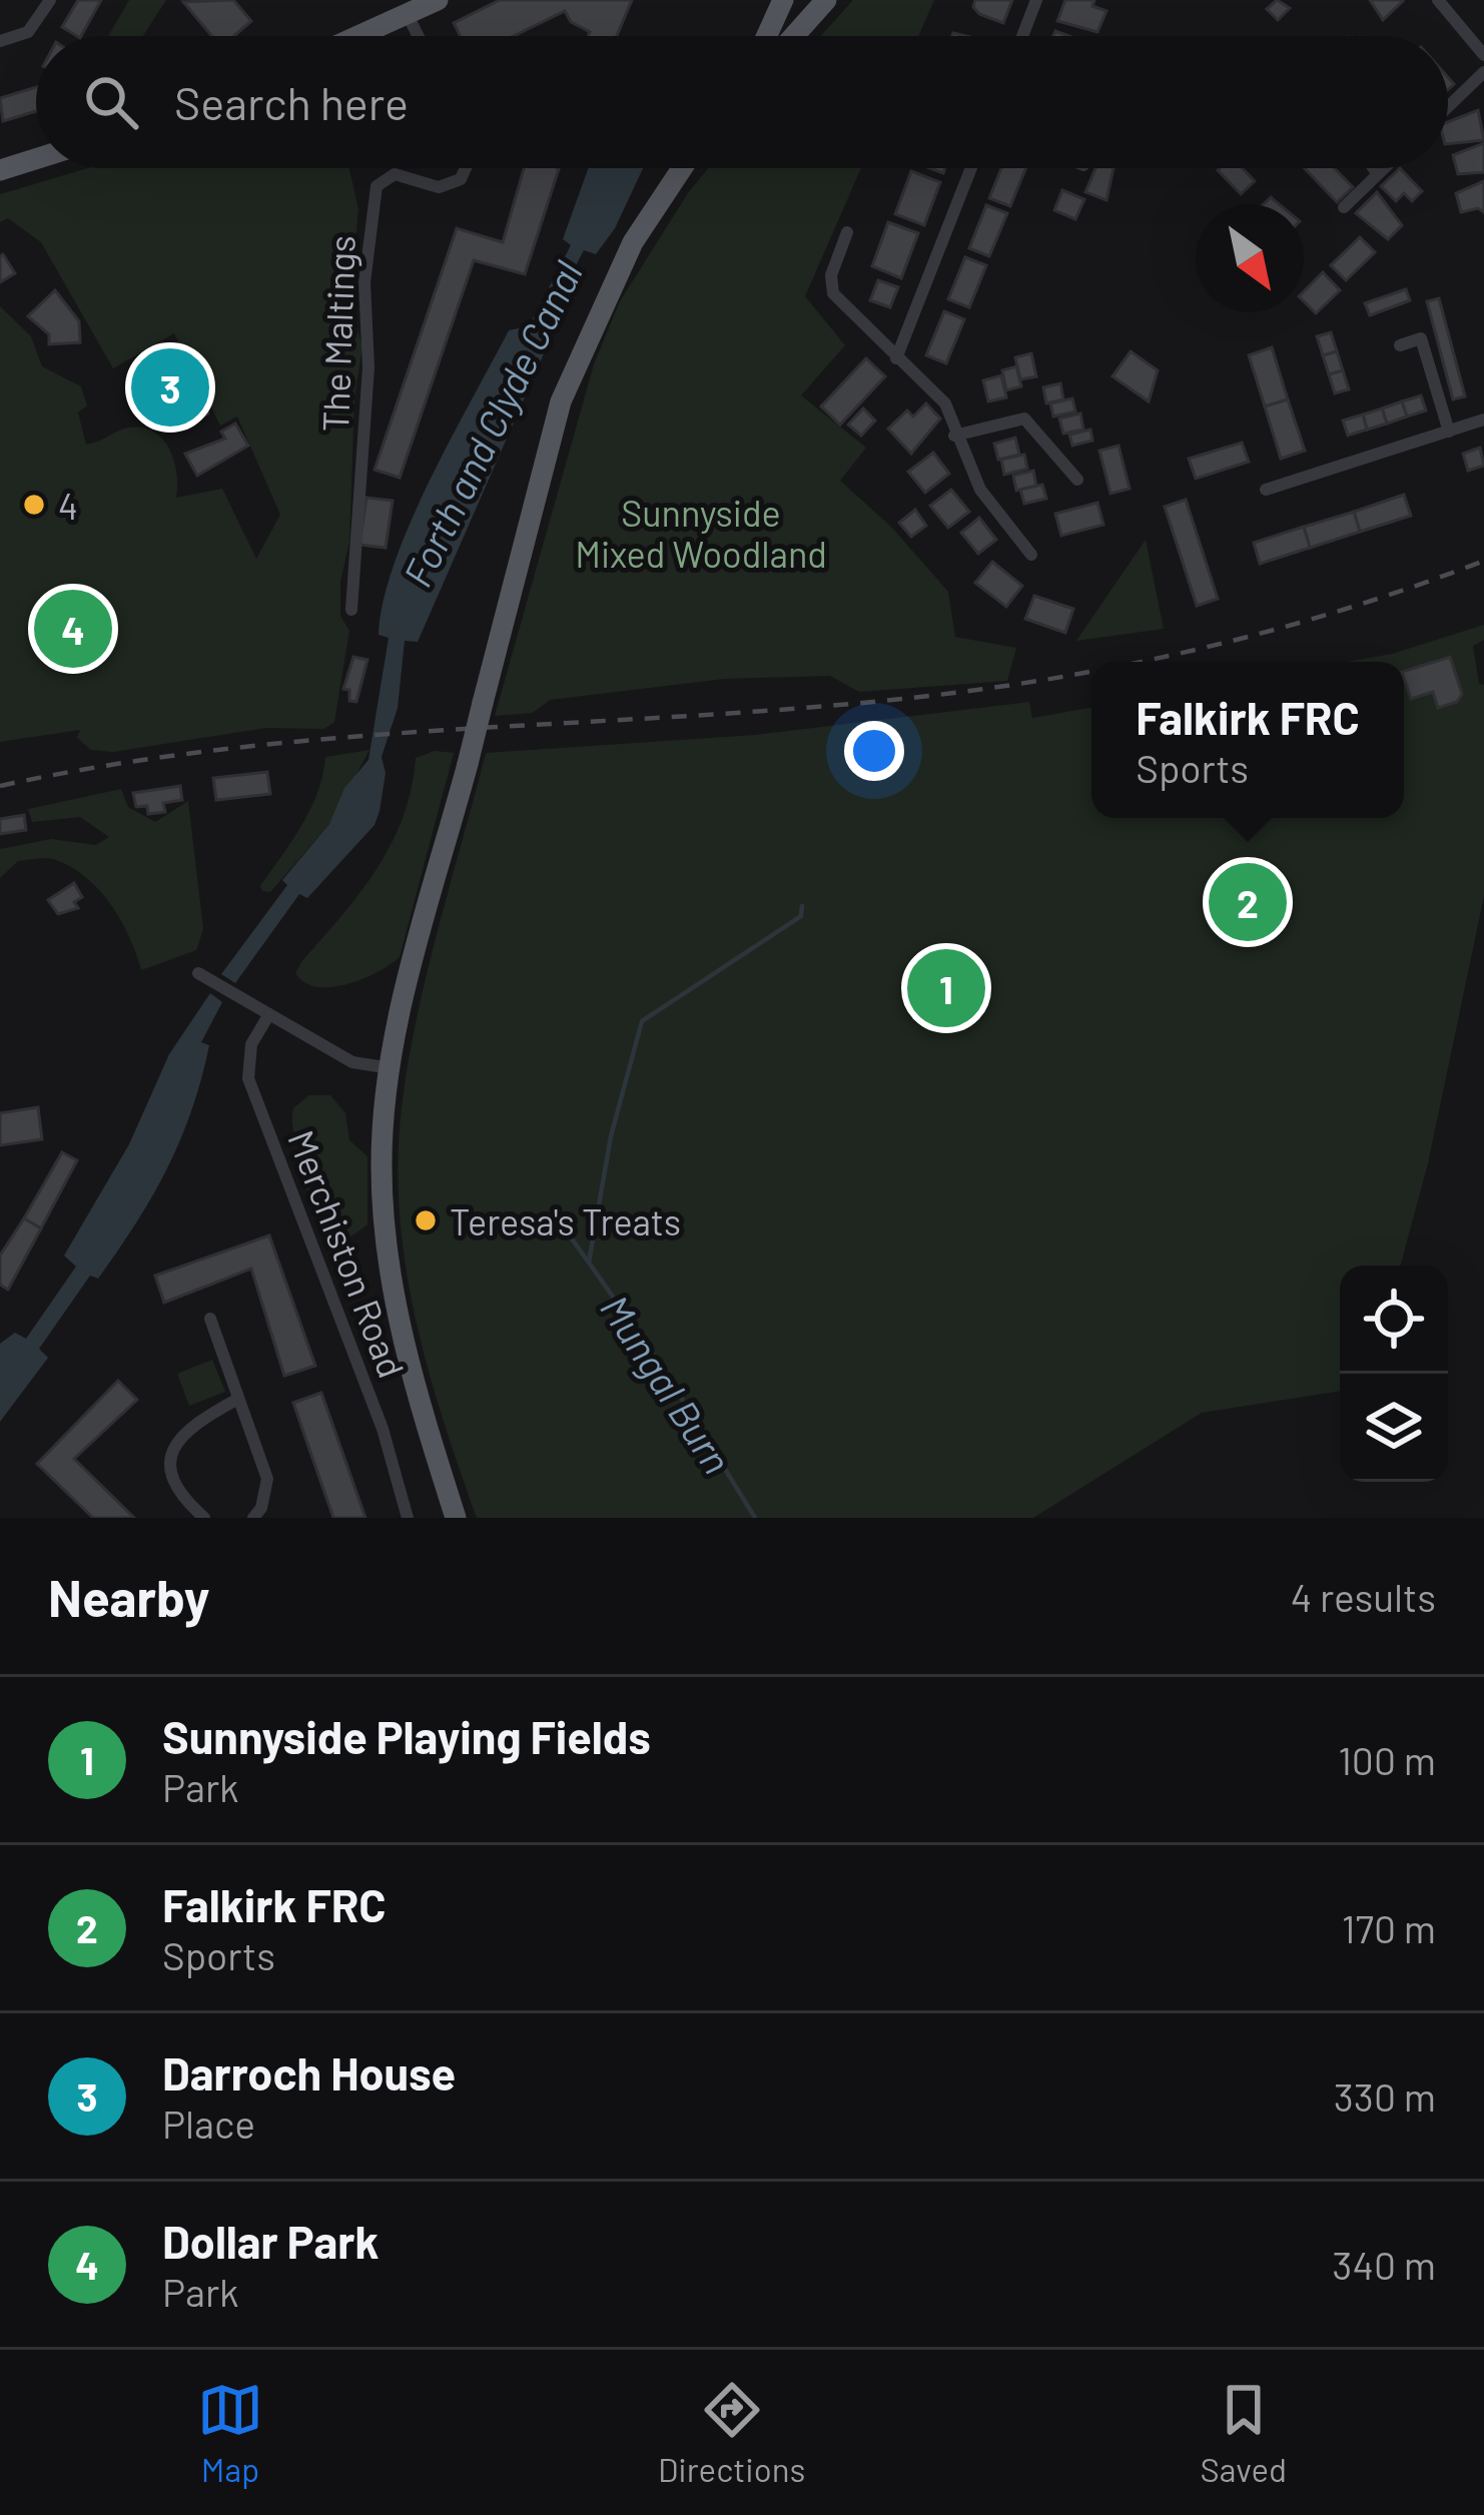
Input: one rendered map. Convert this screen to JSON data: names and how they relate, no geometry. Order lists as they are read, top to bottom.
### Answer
{
  "streets": {
    "street": ["The Maltings", "Merchiston Road"]
  },
  "water": ["Forth and Clyde Canal", "Mungal Burn"],
  "parks": ["Sunnyside Mixed Woodland"],
  "places": ["4", "Teresa's Treats"],
  "north": "bottom right",
  "page": {
    "search": "Search here",
    "pins": [
      "3",
      "4",
      "2",
      "1"
    ],
    "popup": ["Falkirk FRC", "Sports"],
    "heading": ["Nearby", "4 results"],
    "list": [
      {
        "mark": "1",
        "name": "Sunnyside Playing Fields",
        "note": "Park",
        "value": "100 m"
      },
      {
        "mark": "2",
        "name": "Falkirk FRC",
        "note": "Sports",
        "value": "170 m"
      },
      {
        "mark": "3",
        "name": "Darroch House",
        "note": "Place",
        "value": "330 m"
      },
      {
        "mark": "4",
        "name": "Dollar Park",
        "note": "Park",
        "value": "340 m"
      }
    ],
    "nav": ["Map", "Directions", "Saved"]
  }
}
